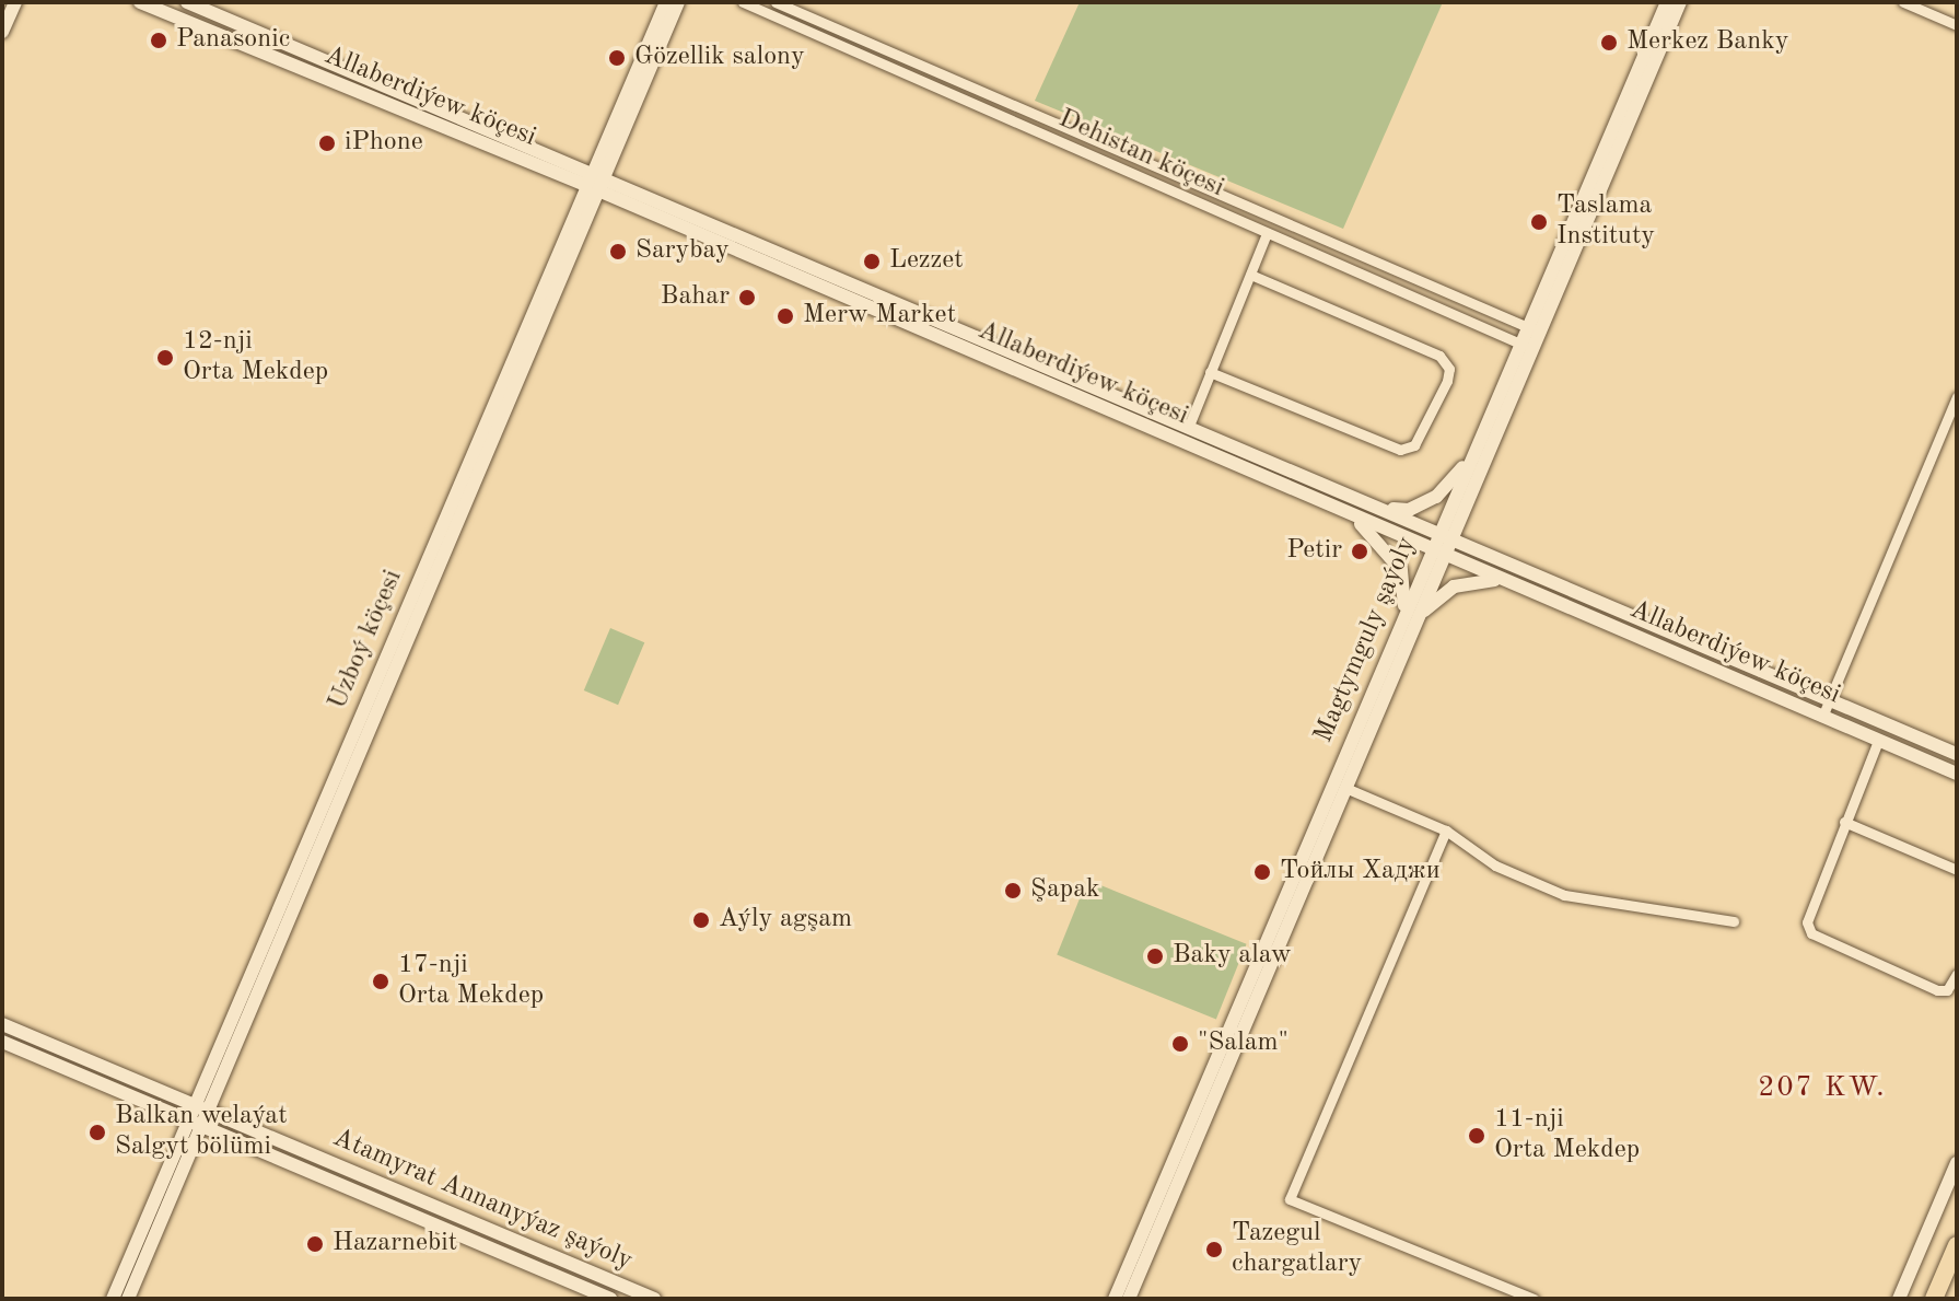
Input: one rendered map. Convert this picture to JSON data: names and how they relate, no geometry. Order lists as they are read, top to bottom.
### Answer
{
  "streets": {
    "street": [
      "Allaberdiýew köçesi",
      "Dehistan köçesi",
      "Uzboý köçesi",
      "Magtymguly şaýoly",
      "Atamyrat Annanyýaz şaýoly"
    ]
  },
  "crossings": [
    ["Allaberdiýew köçesi", "Uzboý köçesi"],
    ["Allaberdiýew köçesi", "Magtymguly şaýoly"],
    ["Dehistan köçesi", "Magtymguly şaýoly"],
    ["Uzboý köçesi", "Atamyrat Annanyýaz şaýoly"]
  ],
  "districts": ["207 KW."],
  "places": [
    "Panasonic",
    "Merkez Banky",
    "Gözellik salony",
    "iPhone",
    "Taslama Instituty",
    "Sarybay",
    "Lezzet",
    "Bahar",
    "Merw Market",
    "12-nji Orta Mekdep",
    "Petir",
    "Тойлы Хаджи",
    "Şapak",
    "Aýly agşam",
    "Baky alaw",
    "17-nji Orta Mekdep",
    "\"Salam\"",
    "Balkan welaýat Salgyt bölümi",
    "11-nji Orta Mekdep",
    "Hazarnebit",
    "Tazegul chargatlary"
  ]
}
